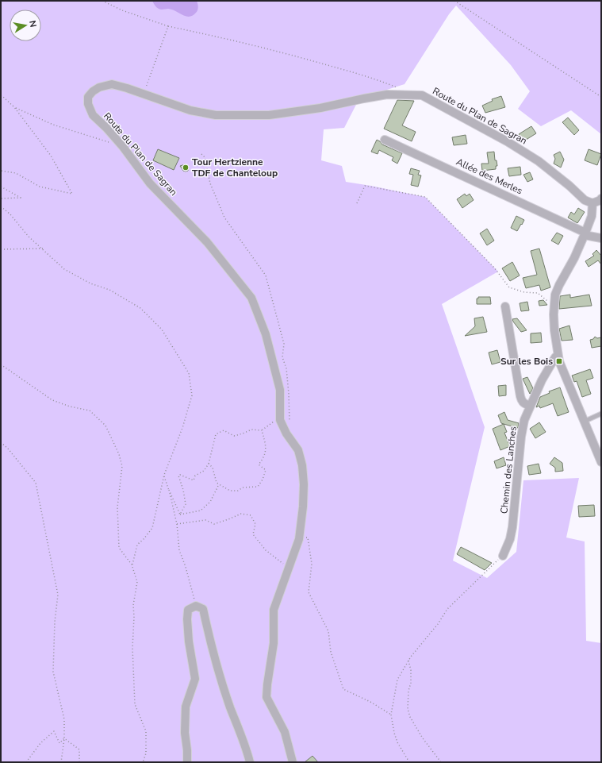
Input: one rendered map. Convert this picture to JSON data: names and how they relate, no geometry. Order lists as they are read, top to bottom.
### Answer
{
  "streets": {
    "street": ["Route du Plan de Sagran", "Allée des Merles", "Chemin des Lanches"]
  },
  "places": {
    "other": ["Tour Hertzienne TDF de Chanteloup"],
    "transit": ["Sur les Bois"]
  },
  "north": "right"
}
